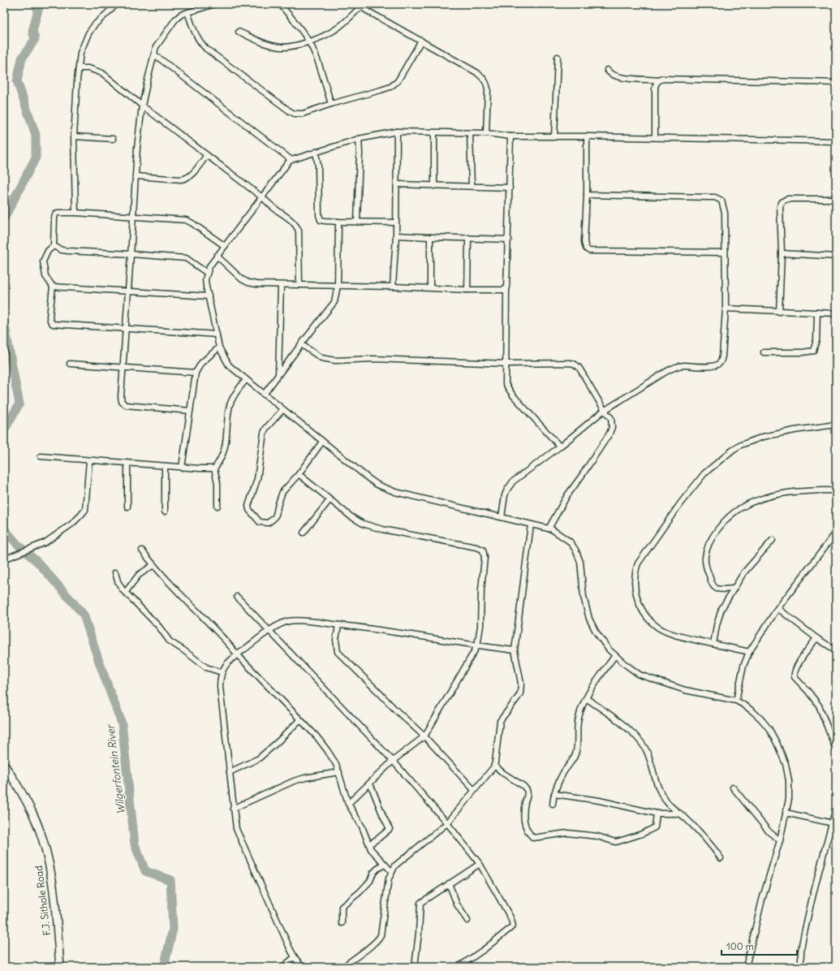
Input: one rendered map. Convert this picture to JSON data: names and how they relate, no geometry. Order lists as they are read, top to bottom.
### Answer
{
  "streets": {
    "street": ["F.J. Sithole Road"]
  },
  "water": ["Wilgerfontein River"],
  "scale_bar": "100 m"
}
